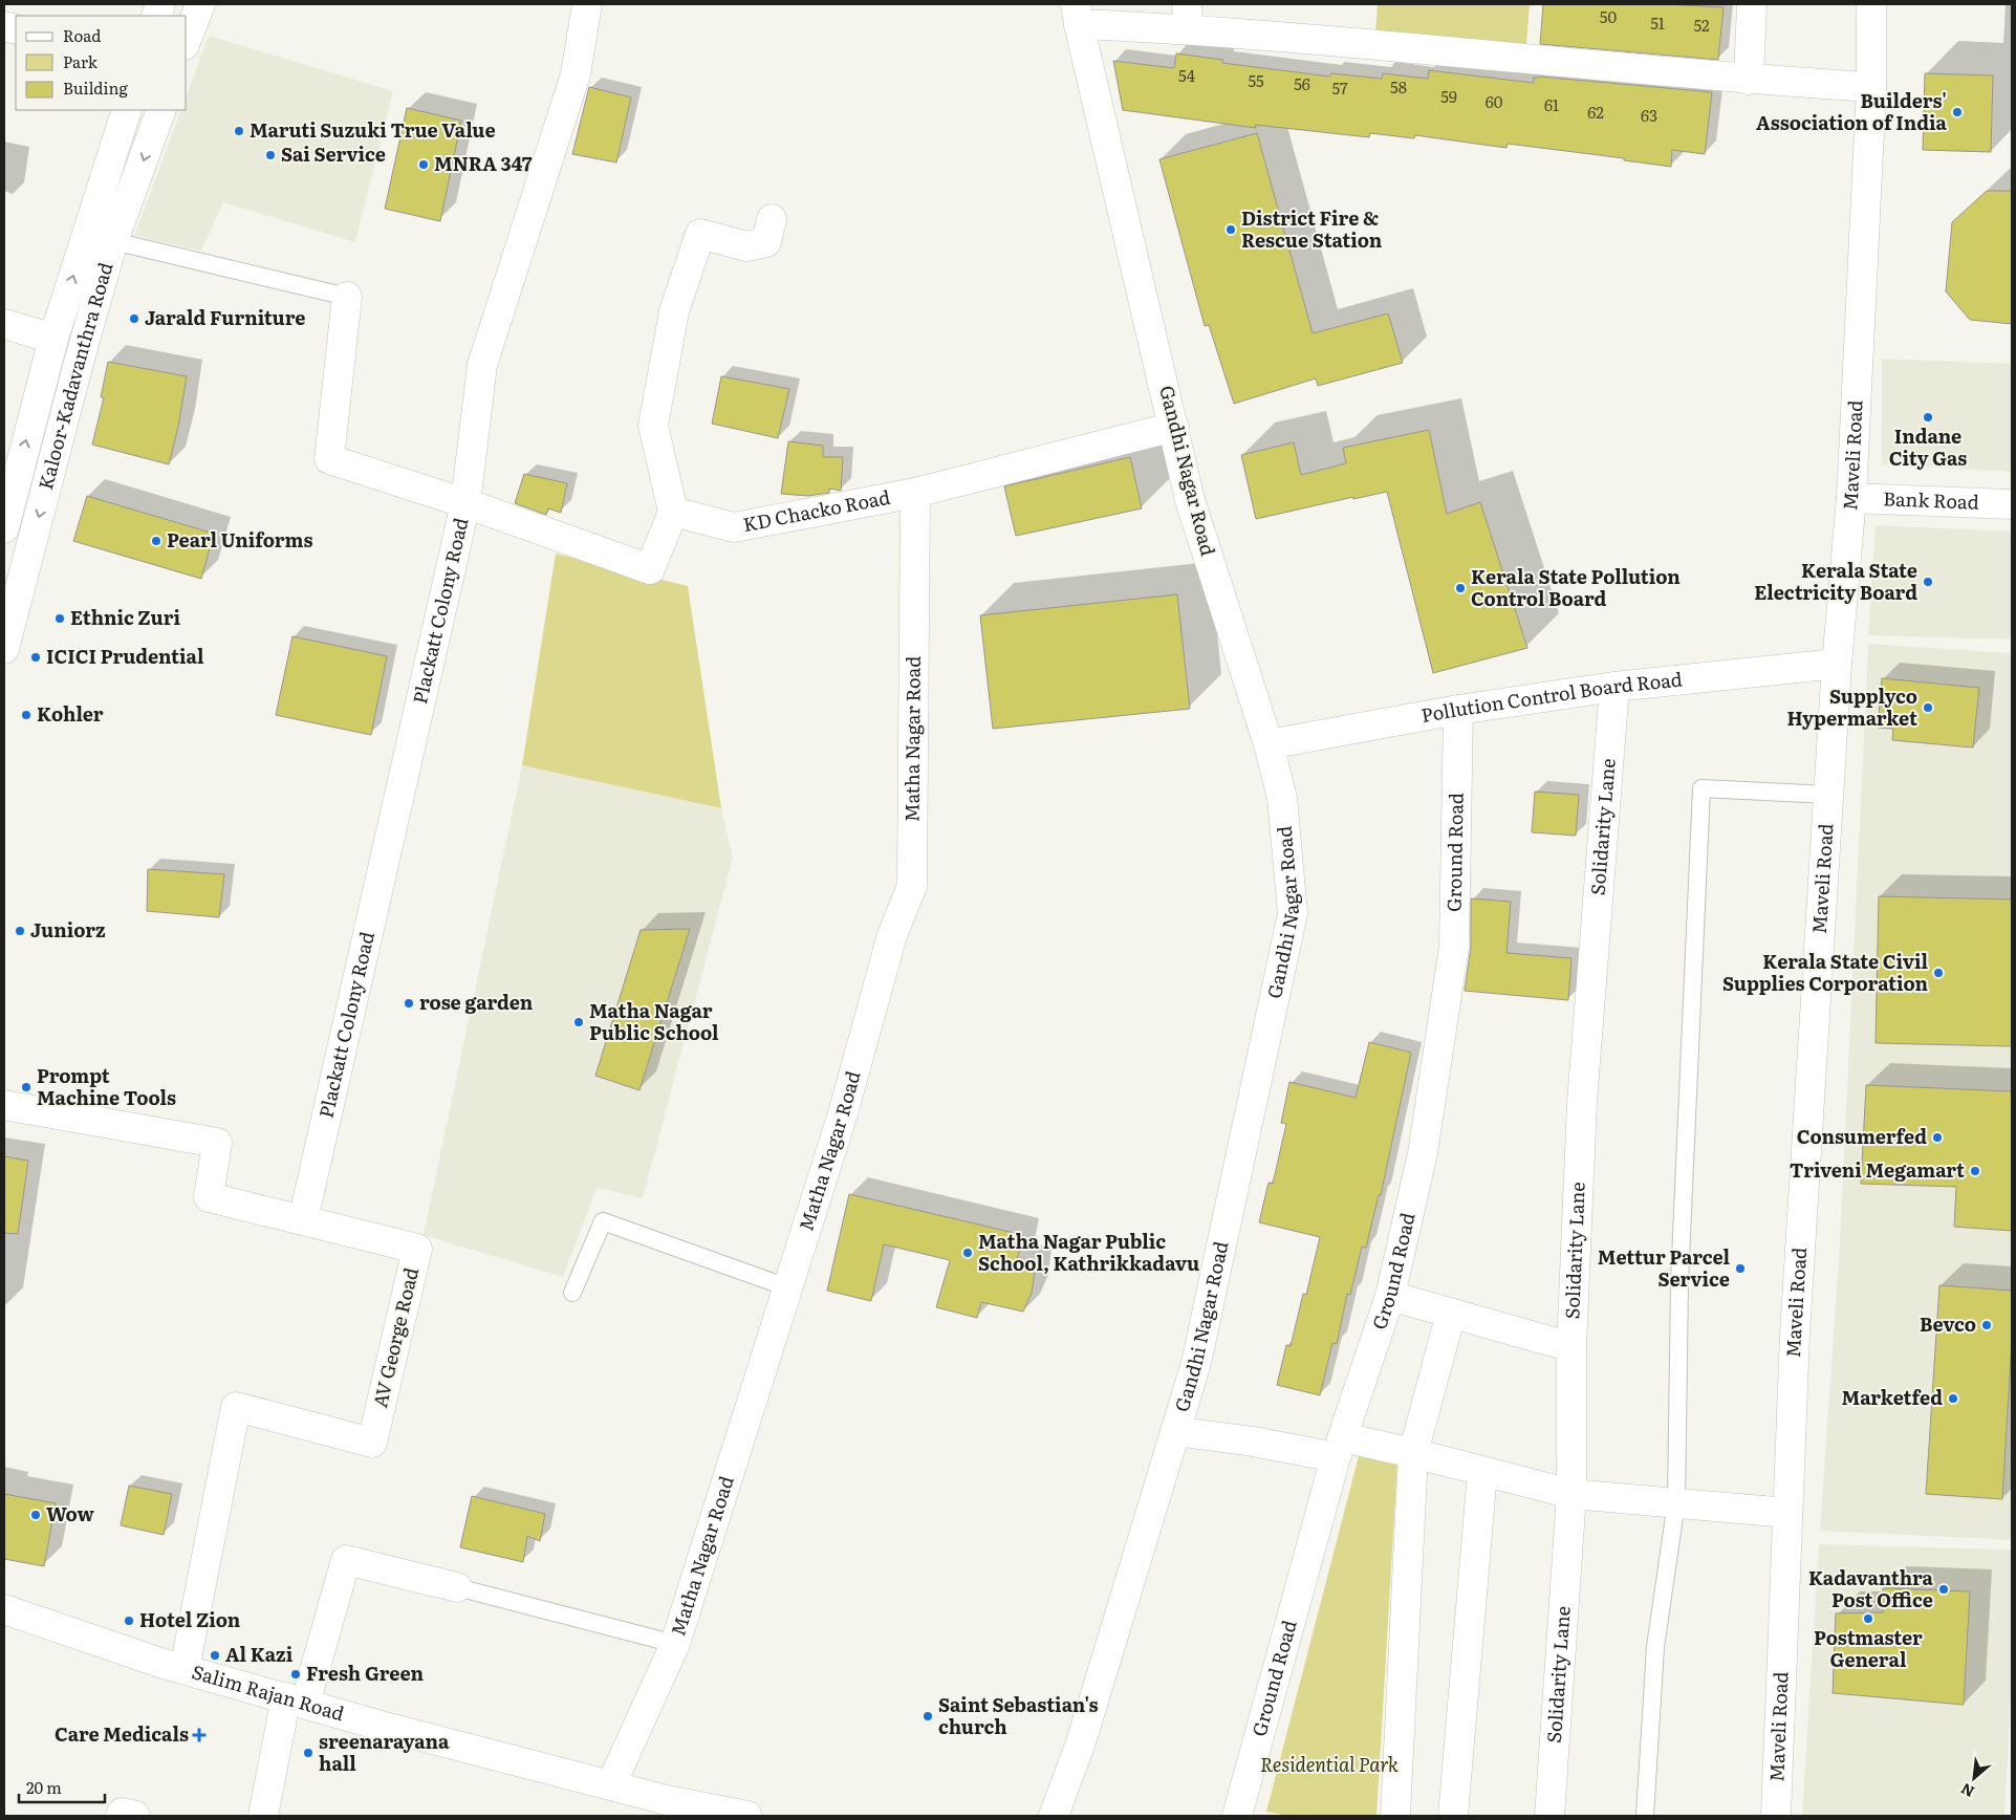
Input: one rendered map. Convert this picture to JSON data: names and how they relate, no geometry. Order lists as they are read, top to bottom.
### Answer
{
  "streets": {
    "street": [
      "Kaloor-Kadavanthra Road",
      "Maveli Road",
      "Gandhi Nagar Road",
      "Bank Road",
      "KD Chacko Road",
      "Plackatt Colony Road",
      "Pollution Control Board Road",
      "Matha Nagar Road",
      "Solidarity Lane",
      "Ground Road",
      "AV George Road",
      "Salim Rajan Road"
    ]
  },
  "crossings": [
    ["Maveli Road", "Bank Road"],
    ["Maveli Road", "Pollution Control Board Road"],
    ["Gandhi Nagar Road", "KD Chacko Road"],
    ["Gandhi Nagar Road", "Pollution Control Board Road"],
    ["KD Chacko Road", "Matha Nagar Road"],
    ["Plackatt Colony Road", "AV George Road"],
    ["Pollution Control Board Road", "Solidarity Lane"],
    ["Pollution Control Board Road", "Ground Road"],
    ["Matha Nagar Road", "Salim Rajan Road"],
    ["AV George Road", "Salim Rajan Road"]
  ],
  "parks": ["Residential Park"],
  "places": {
    "other": [
      "Builders' Association of India",
      "Maruti Suzuki True Value",
      "Sai Service",
      "MNRA 347",
      "District Fire & Rescue Station",
      "Jarald Furniture",
      "Indane City Gas",
      "Pearl Uniforms",
      "Kerala State Electricity Board",
      "Kerala State Pollution Control Board",
      "Ethnic Zuri",
      "ICICI Prudential",
      "Supplyco Hypermarket",
      "Kohler",
      "Juniorz",
      "Kerala State Civil Supplies Corporation",
      "rose garden",
      "Matha Nagar Public School",
      "Prompt Machine Tools",
      "Consumerfed",
      "Triveni Megamart",
      "Matha Nagar Public School, Kathrikkadavu",
      "Mettur Parcel Service",
      "Bevco",
      "Marketfed",
      "Wow",
      "Kadavanthra Post Office",
      "Postmaster General",
      "Hotel Zion",
      "Al Kazi",
      "Fresh Green",
      "Saint Sebastian's church",
      "sreenarayana hall"
    ],
    "health": ["Care Medicals"]
  },
  "house_numbers": [
    "50",
    "51",
    "52",
    "54",
    "55",
    "56",
    "58",
    "57",
    "59",
    "60",
    "61",
    "62",
    "63"
  ],
  "legend": ["Road", "Park", "Building"],
  "scale_bar": "20 m",
  "north": "bottom left"
}
